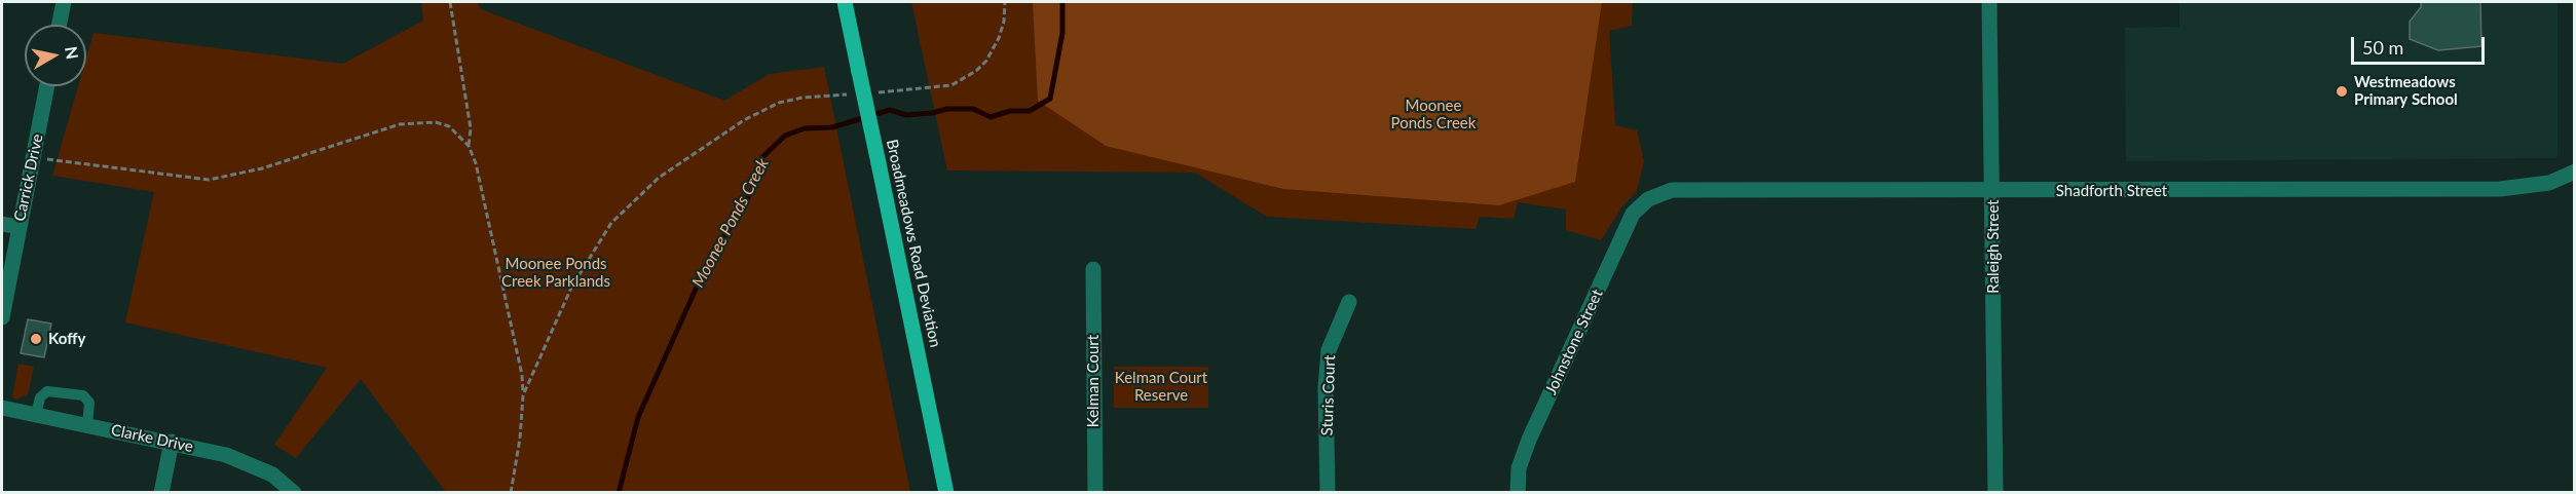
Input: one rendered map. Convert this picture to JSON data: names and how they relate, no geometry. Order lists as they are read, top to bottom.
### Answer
{
  "streets": {
    "main road": ["Broadmeadows Road Deviation"],
    "street": [
      "Carrick Drive",
      "Shadforth Street",
      "Raleigh Street",
      "Johnstone Street",
      "Kelman Court",
      "Sturis Court",
      "Clarke Drive"
    ]
  },
  "crossings": [
    ["Shadforth Street", "Raleigh Street"],
    ["Shadforth Street", "Johnstone Street"]
  ],
  "water": ["Moonee Ponds Creek"],
  "parks": ["Moonee Ponds Creek", "Moonee Ponds Creek Parklands", "Kelman Court Reserve"],
  "places": ["Westmeadows Primary School", "Koffy"],
  "scale_bar": "50 m",
  "north": "right"
}
